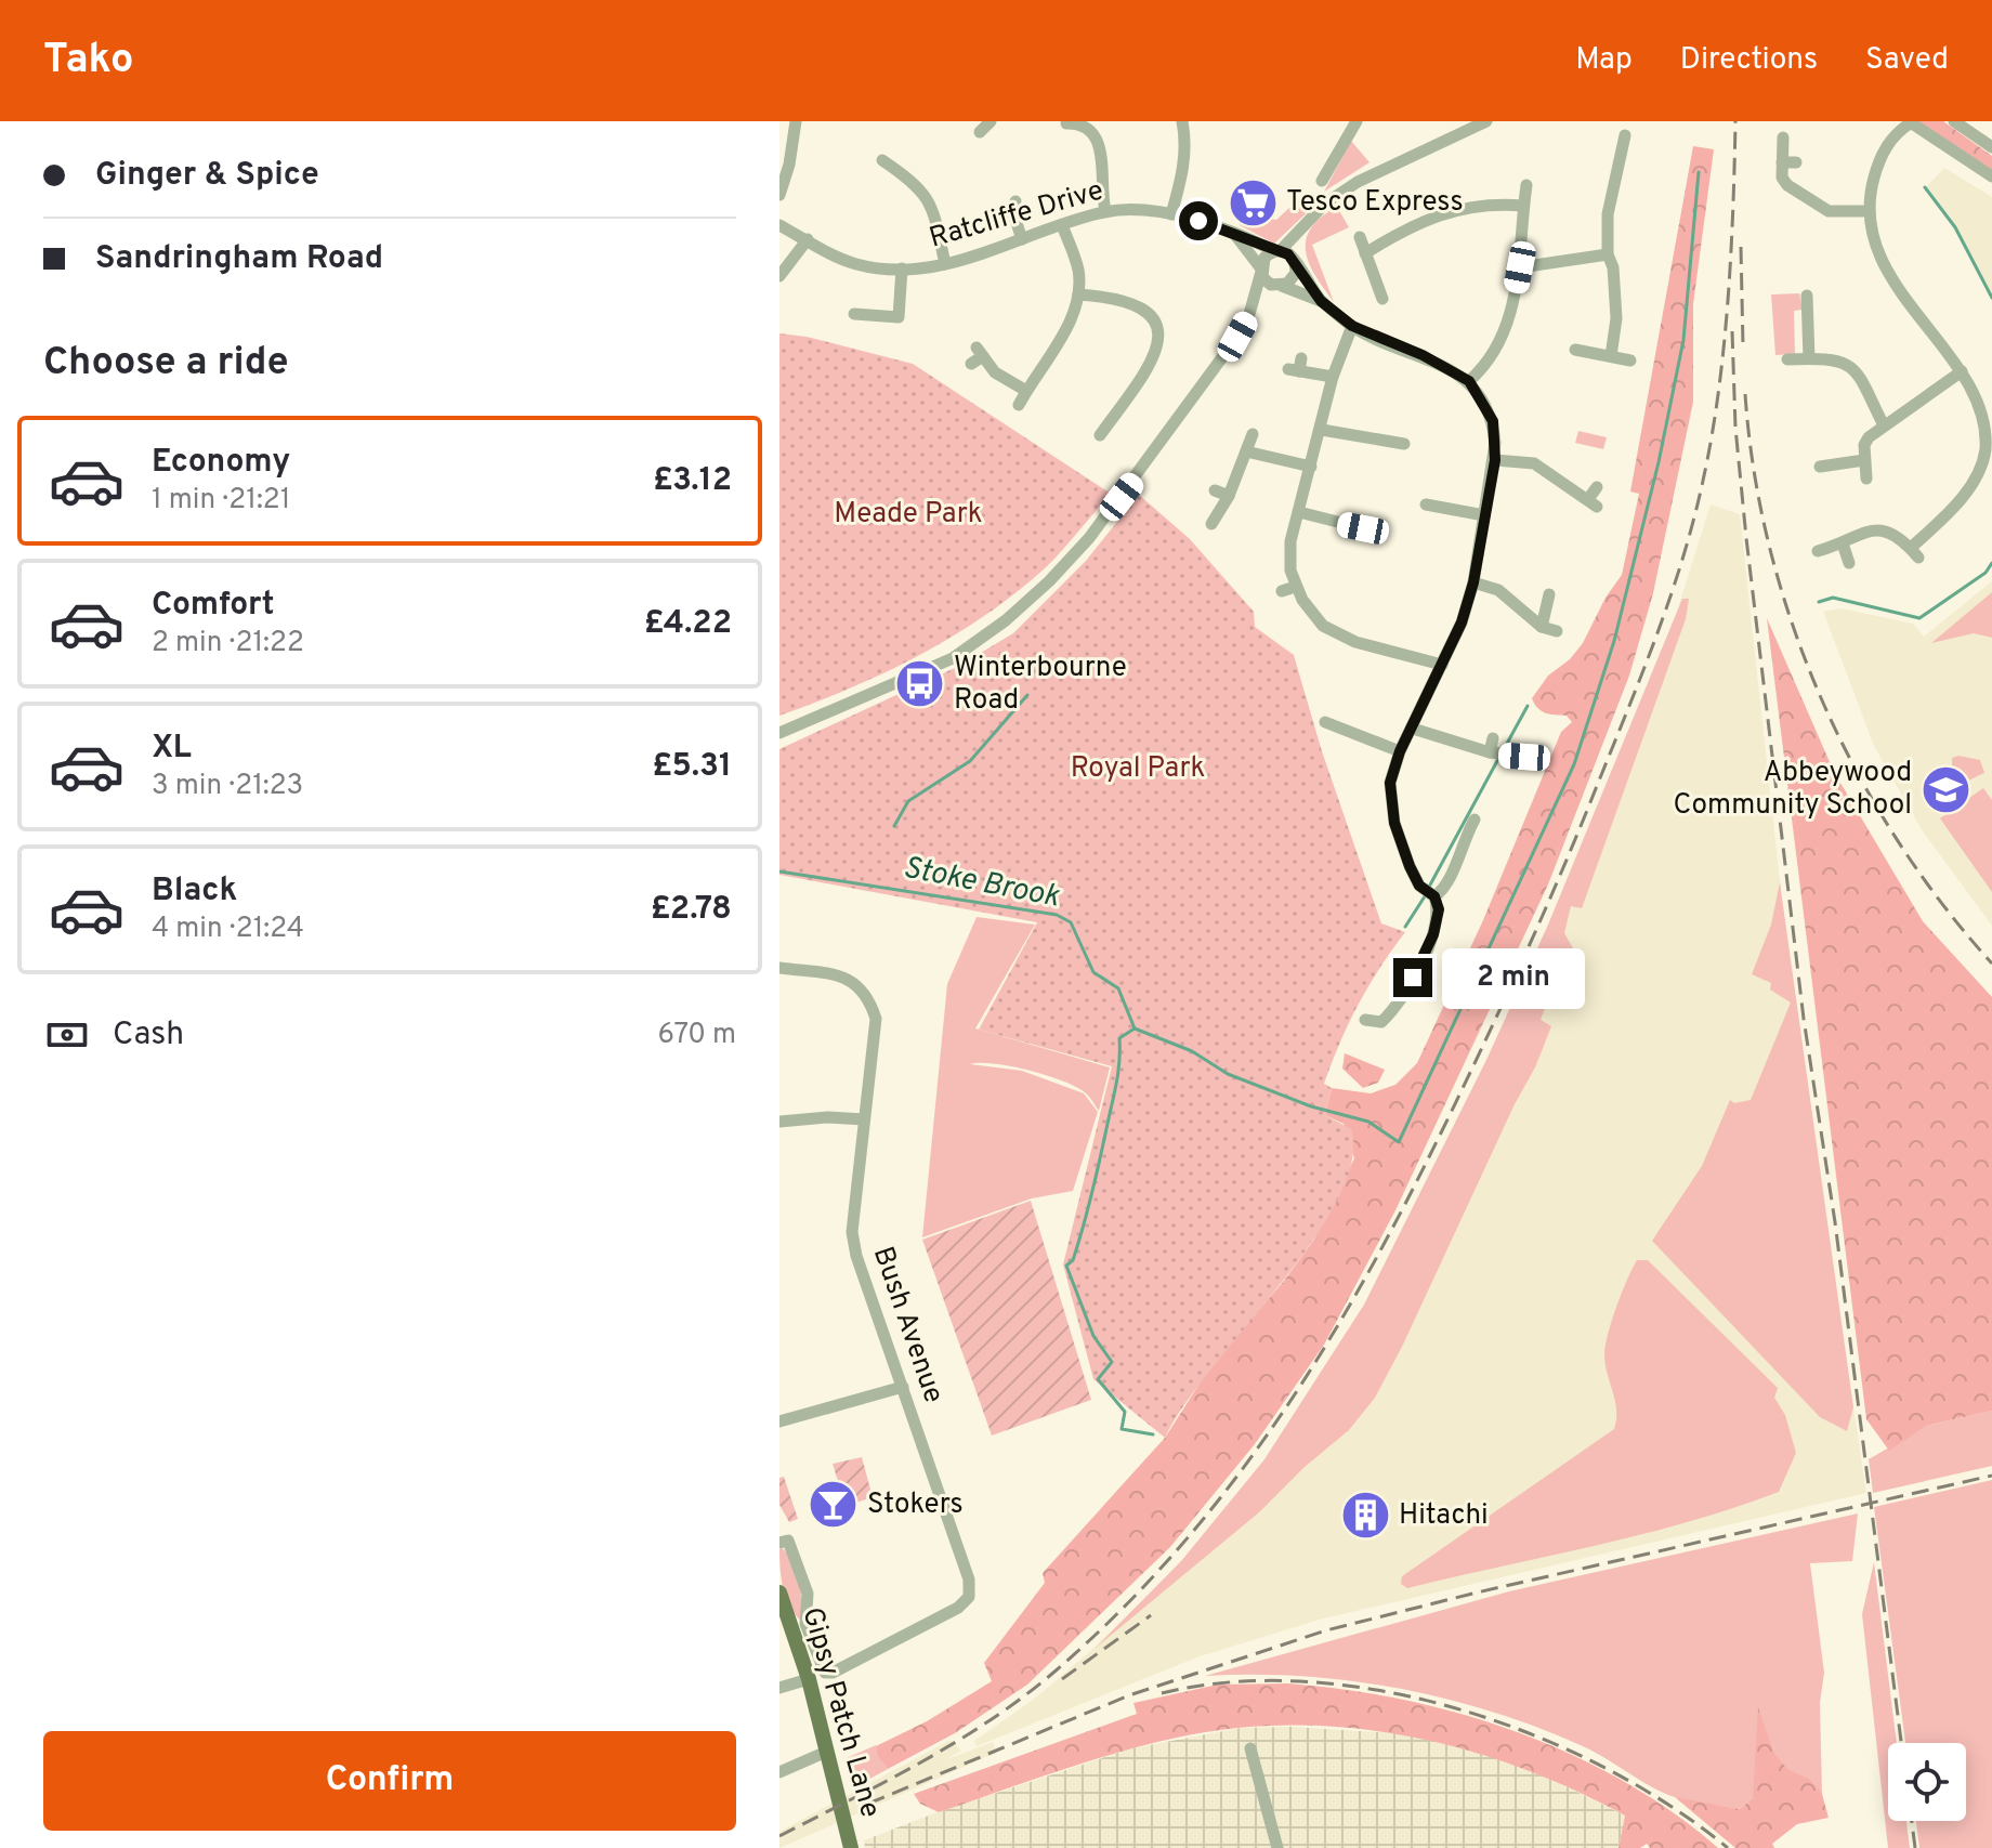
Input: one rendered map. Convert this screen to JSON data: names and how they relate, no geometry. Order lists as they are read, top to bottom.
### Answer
{
  "streets": {
    "main road": ["Gipsy Patch Lane"],
    "street": ["Ratcliffe Drive", "Bush Avenue"]
  },
  "crossings": [
    ["Bush Avenue", "Gipsy Patch Lane"]
  ],
  "water": ["Stoke Brook"],
  "parks": ["Meade Park", "Royal Park"],
  "places": {
    "supermarket": ["Tesco Express"],
    "bus stop": ["Winterbourne Road"],
    "school or university": ["Abbeywood Community School"],
    "bar": ["Stokers"],
    "building": ["Hitachi"]
  },
  "page": {
    "header": "Tako",
    "nav": ["Map", "Directions", "Saved"],
    "banner": ["Ginger & Spice", "Sandringham Road"],
    "heading": "Choose a ride",
    "list": [
      {
        "name": "Economy",
        "note": "1 min · 21:21",
        "value": "£3.12"
      },
      {
        "name": "Comfort",
        "note": "2 min · 21:22",
        "value": "£4.22"
      },
      {
        "name": "XL",
        "note": "3 min · 21:23",
        "value": "£5.31"
      },
      {
        "name": "Black",
        "note": "4 min · 21:24",
        "value": "£2.78"
      }
    ],
    "bubble": "2 min",
    "pay": ["Cash", "670 m"],
    "buttons": "Confirm"
  }
}
